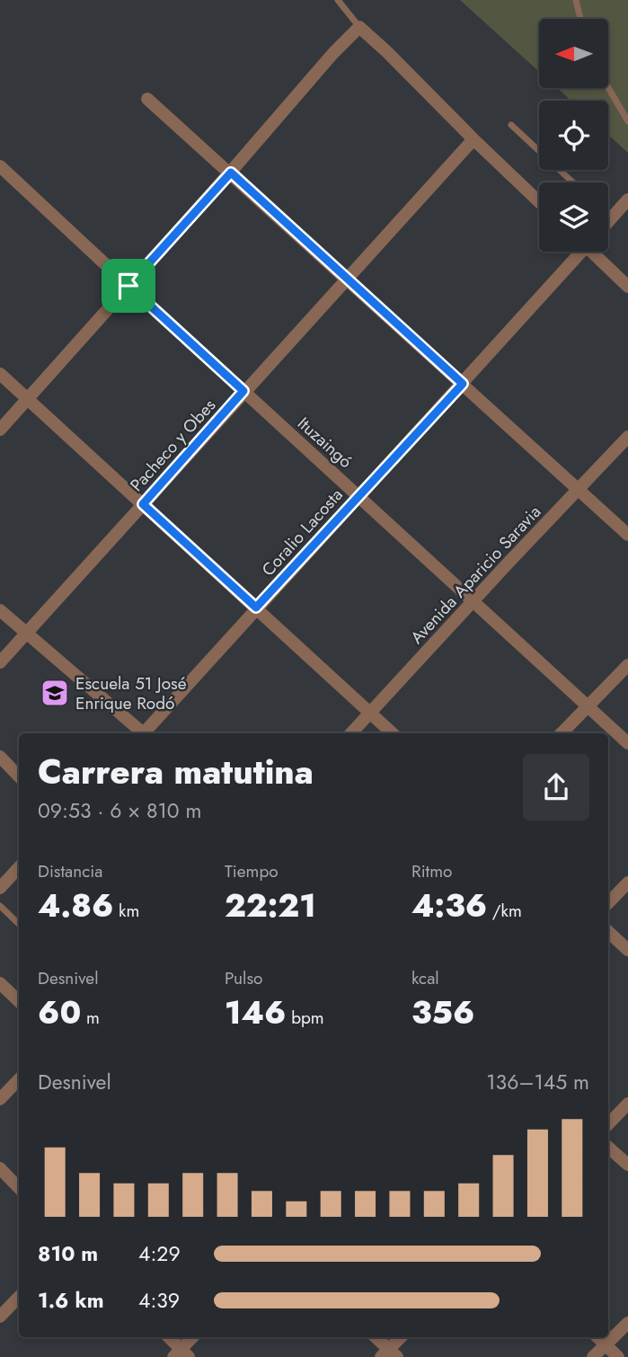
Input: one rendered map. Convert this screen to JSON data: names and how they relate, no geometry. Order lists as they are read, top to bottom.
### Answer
{
  "streets": {
    "street": [
      "Ituzaingó",
      "Pacheco y Obes",
      "Coralio Lacosta",
      "Avenida Aparicio Saravia"
    ]
  },
  "crossings": [
    ["Ituzaingó", "Pacheco y Obes"],
    ["Ituzaingó", "Coralio Lacosta"],
    ["Ituzaingó", "Avenida Aparicio Saravia"]
  ],
  "places": {
    "school or university": ["Escuela 51 José Enrique Rodó"]
  },
  "north": "left",
  "page": {
    "heading": ["Carrera matutina", "09:53 · 6 × 810 m"],
    "stats": [
      ["Distancia", "4.86 km"],
      ["Tiempo", "22:21"],
      ["Ritmo", "4:36 /km"],
      ["Desnivel", "60 m"],
      ["Pulso", "146 bpm"],
      ["kcal", "356"]
    ],
    "chart": ["Desnivel", "136–145 m"],
    "list": [
      {
        "name": "810 m",
        "note": "4:29"
      },
      {
        "name": "1.6 km",
        "note": "4:39"
      }
    ]
  }
}
